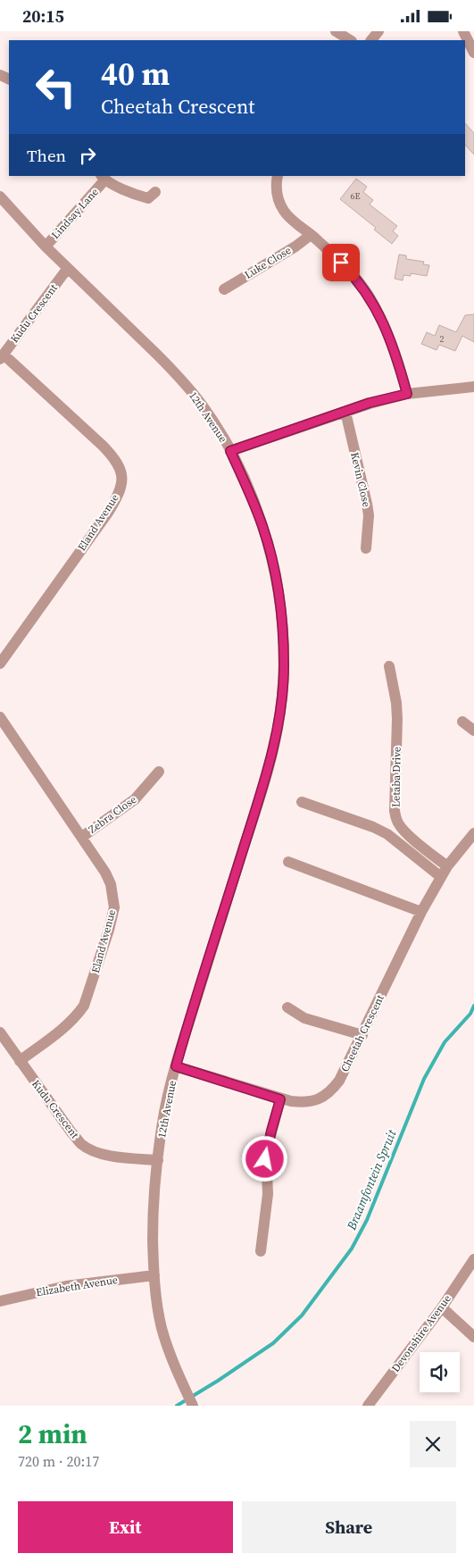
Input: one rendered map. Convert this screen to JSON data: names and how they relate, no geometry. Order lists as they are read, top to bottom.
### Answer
{
  "streets": {
    "street": [
      "Lindsay Lane",
      "Luke Close",
      "Kudu Crescent",
      "12th Avenue",
      "Kevin Close",
      "Eland Avenue",
      "Letaba Drive",
      "Zebra Close",
      "Cheetah Crescent",
      "Elizabeth Avenue",
      "Devonshire Avenue"
    ]
  },
  "crossings": [
    ["Lindsay Lane", "12th Avenue"],
    ["Kudu Crescent", "12th Avenue"],
    ["Kudu Crescent", "Eland Avenue"],
    ["12th Avenue", "Cheetah Crescent"],
    ["12th Avenue", "Elizabeth Avenue"],
    ["Eland Avenue", "Zebra Close"],
    ["Letaba Drive", "Cheetah Crescent"]
  ],
  "water": ["Braamfontein Spruit"],
  "house_numbers": ["6E", "2"],
  "page": {
    "status": "20:15",
    "turn": ["40 m", "Cheetah Crescent"],
    "then": "Then",
    "heading": ["2 min", "720 m · 20:17"],
    "buttons": ["Exit", "Share"]
  }
}
